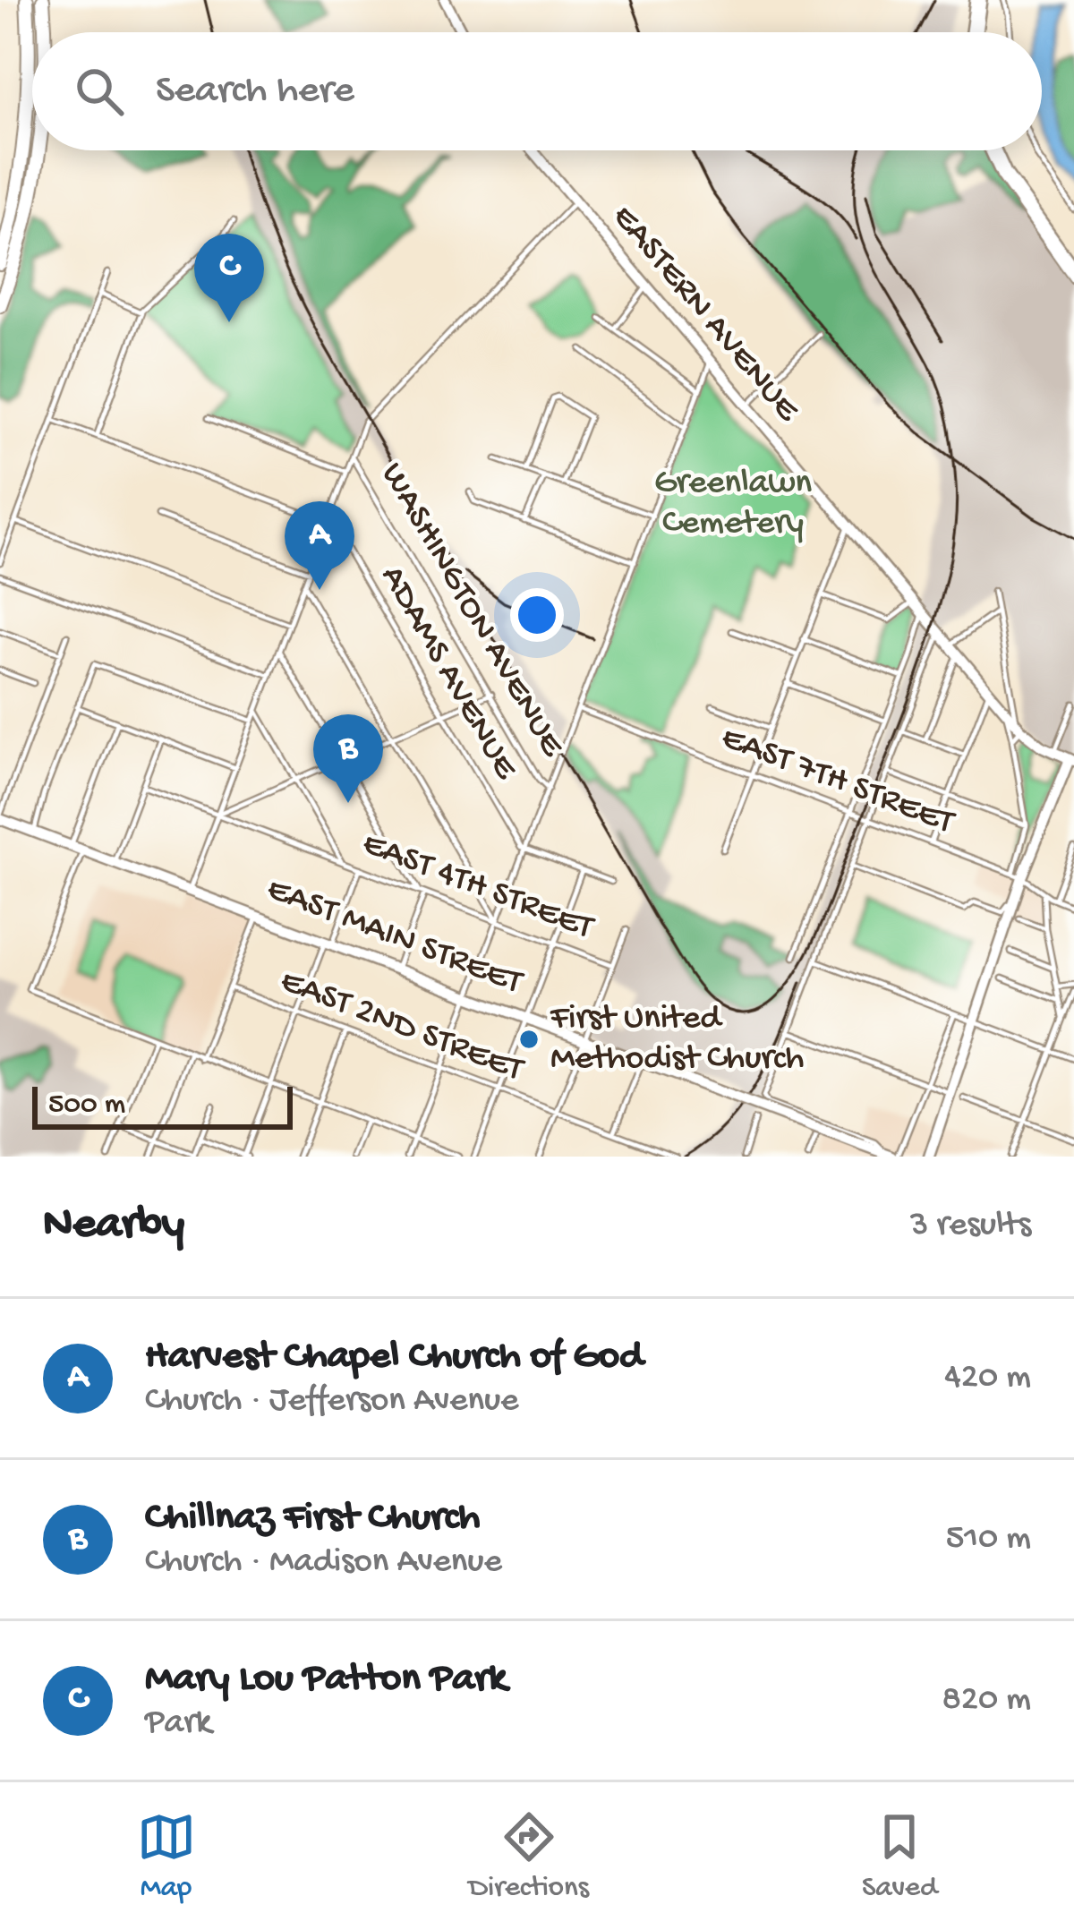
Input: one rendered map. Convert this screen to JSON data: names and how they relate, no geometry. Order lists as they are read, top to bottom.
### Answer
{
  "streets": {
    "main road": ["EASTERN AVENUE", "EAST MAIN STREET"],
    "street": [
      "WASHINGTON AVENUE",
      "ADAMS AVENUE",
      "EAST 7TH STREET",
      "EAST 4TH STREET",
      "EAST 2ND STREET"
    ]
  },
  "parks": ["Greenlawn Cemetery"],
  "places": ["First United Methodist Church"],
  "scale_bar": "500 m",
  "page": {
    "search": "Search here",
    "pins": ["C", "A", "B"],
    "scale": "500 m",
    "heading": ["Nearby", "3 results"],
    "list": [
      {
        "mark": "A",
        "name": "Harvest Chapel Church of God",
        "note": "Church · Jefferson Avenue",
        "value": "420 m"
      },
      {
        "mark": "B",
        "name": "Chillnaz First Church",
        "note": "Church · Madison Avenue",
        "value": "510 m"
      },
      {
        "mark": "C",
        "name": "Mary Lou Patton Park",
        "note": "Park",
        "value": "820 m"
      }
    ],
    "nav": ["Map", "Directions", "Saved"]
  }
}
